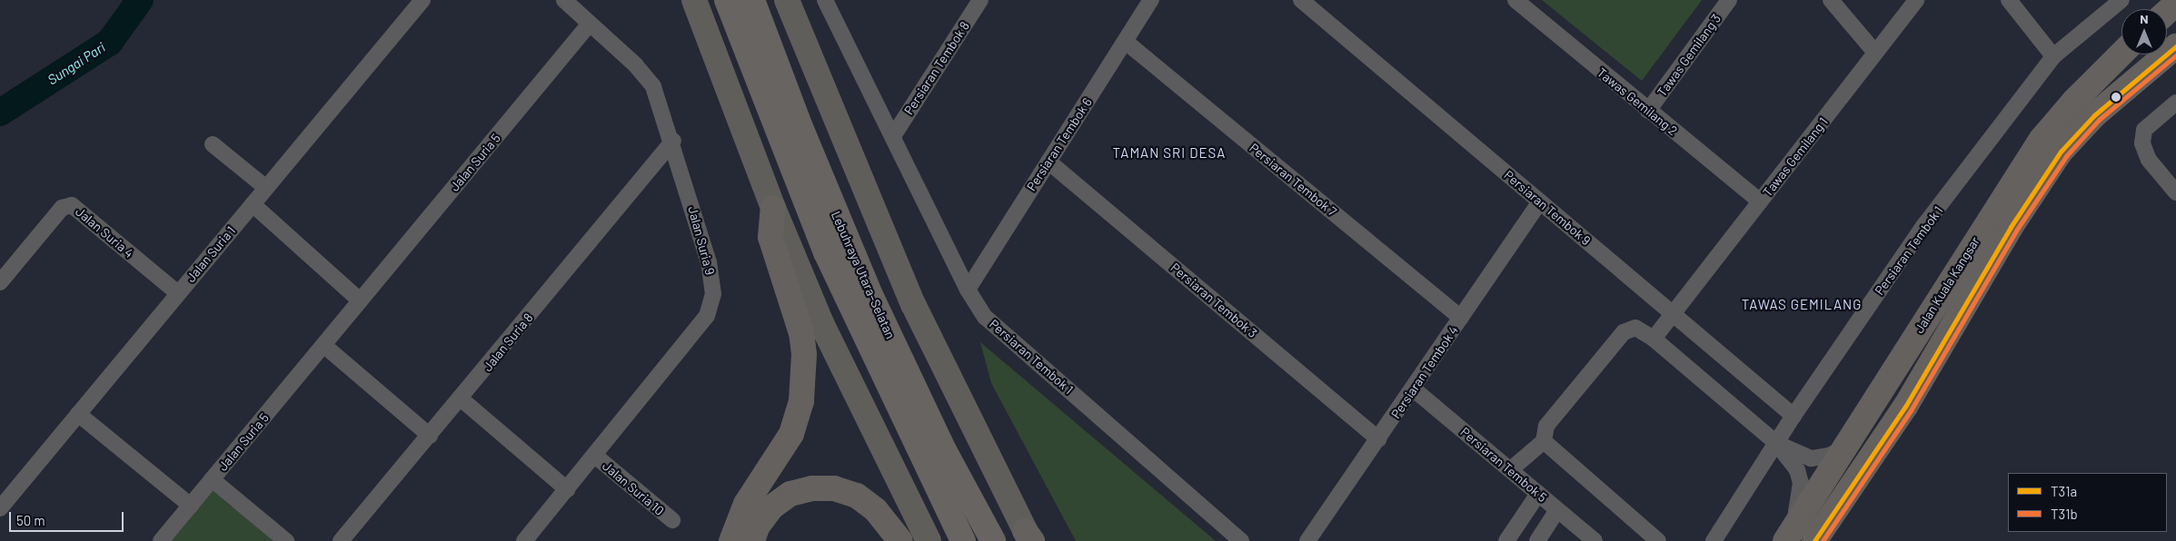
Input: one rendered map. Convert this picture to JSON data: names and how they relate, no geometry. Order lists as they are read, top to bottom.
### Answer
{
  "streets": {
    "highway": ["Lebuhraya Utara–Selatan", "Jalan Kuala Kangsar"],
    "street": [
      "Tawas Gemilang 3",
      "Persiaran Tembok 8",
      "Tawas Gemilang 2",
      "Persiaran Tembok 6",
      "Tawas Gemilang 1",
      "Jalan Suria 5",
      "Persiaran Tembok 7",
      "Persiaran Tembok 9",
      "Jalan Suria 4",
      "Jalan Suria 9",
      "Persiaran Tembok 1",
      "Jalan Suria 1",
      "Persiaran Tembok 3",
      "Jalan Suria 8",
      "Persiaran Tembok 4",
      "Persiaran Tembok 5",
      "Jalan Suria 10"
    ]
  },
  "crossings": [
    ["Tawas Gemilang 3", "Tawas Gemilang 2"],
    ["Persiaran Tembok 8", "Persiaran Tembok 1"],
    ["Tawas Gemilang 2", "Tawas Gemilang 1"],
    ["Persiaran Tembok 6", "Persiaran Tembok 7"],
    ["Persiaran Tembok 6", "Persiaran Tembok 1"],
    ["Persiaran Tembok 6", "Persiaran Tembok 3"],
    ["Tawas Gemilang 1", "Persiaran Tembok 9"],
    ["Jalan Suria 5", "Jalan Suria 9"],
    ["Persiaran Tembok 7", "Persiaran Tembok 4"],
    ["Persiaran Tembok 9", "Persiaran Tembok 1"],
    ["Persiaran Tembok 9", "Persiaran Tembok 4"],
    ["Jalan Suria 4", "Jalan Suria 1"],
    ["Jalan Suria 9", "Jalan Suria 8"],
    ["Jalan Suria 9", "Jalan Suria 10"],
    ["Persiaran Tembok 3", "Persiaran Tembok 4"],
    ["Persiaran Tembok 4", "Persiaran Tembok 5"]
  ],
  "districts": ["TAMAN SRI DESA", "TAWAS GEMILANG"],
  "water": ["Sungai Pari"],
  "lines": ["transit line T31a", "transit line T31b"],
  "legend": ["T31a", "T31b"],
  "scale_bar": "50 m",
  "north": "top"
}
